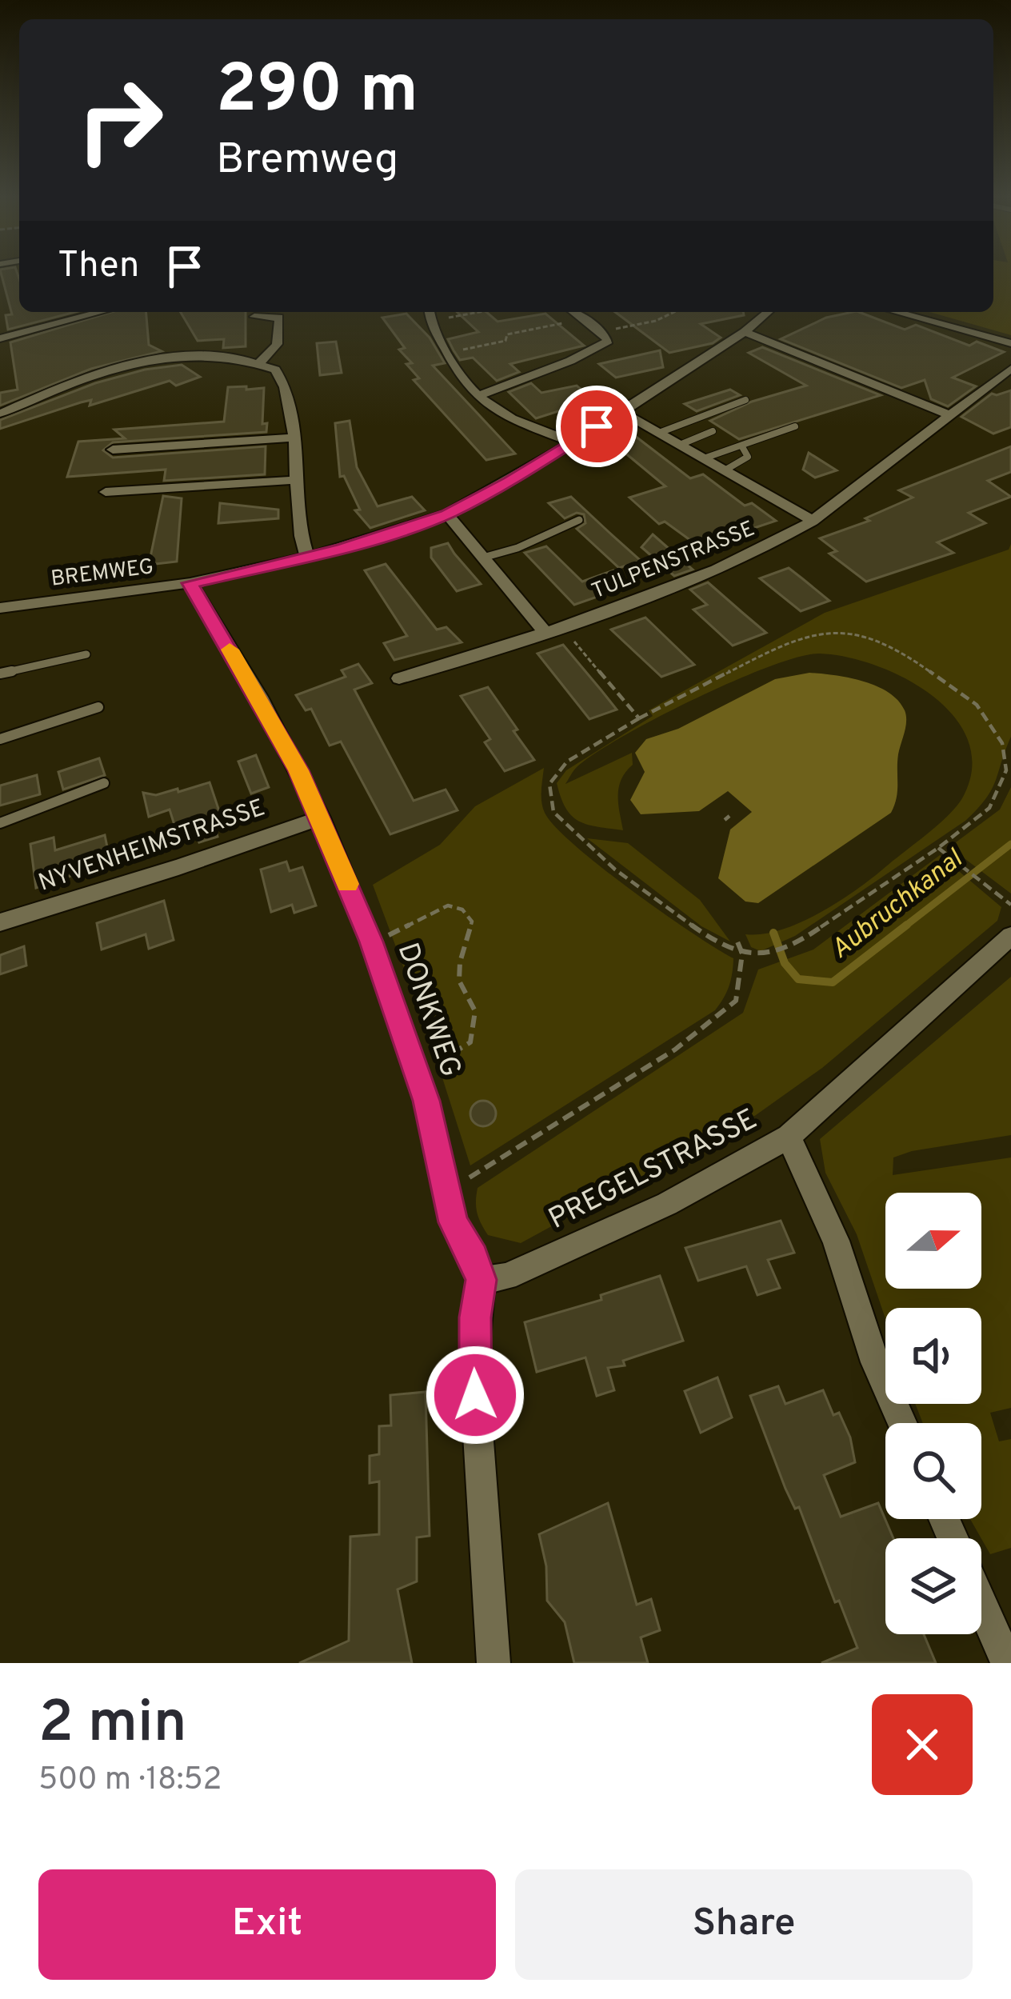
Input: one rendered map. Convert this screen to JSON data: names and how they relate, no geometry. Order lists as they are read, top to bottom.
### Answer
{
  "streets": {
    "street": [
      "TULPENSTRASSE",
      "BREMWEG",
      "NYVENHEIMSTRASSE",
      "DONKWEG",
      "PREGELSTRASSE"
    ]
  },
  "crossings": [
    ["BREMWEG", "DONKWEG"],
    ["NYVENHEIMSTRASSE", "DONKWEG"],
    ["DONKWEG", "PREGELSTRASSE"]
  ],
  "water": ["Aubruchkanal"],
  "north": "right",
  "page": {
    "turn": ["290 m", "Bremweg"],
    "then": "Then",
    "heading": ["2 min", "500 m · 18:52"],
    "buttons": ["Exit", "Share"]
  }
}
